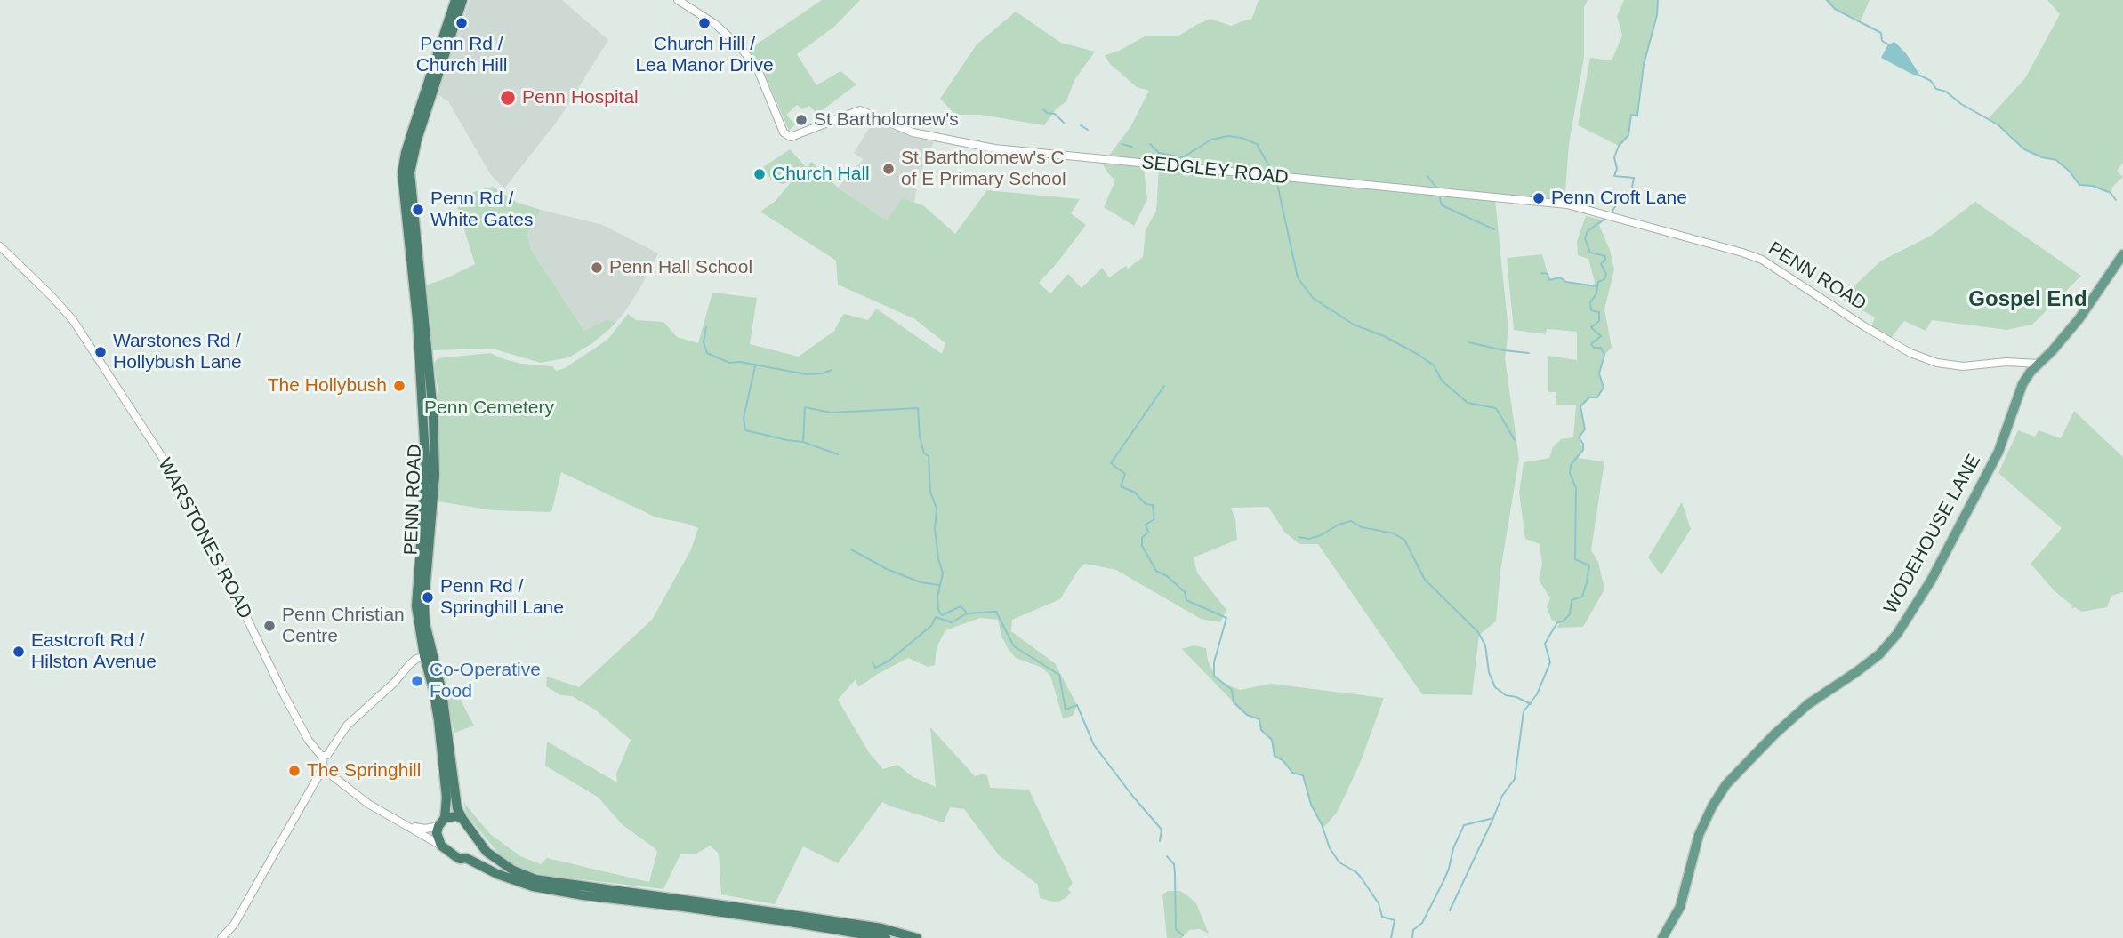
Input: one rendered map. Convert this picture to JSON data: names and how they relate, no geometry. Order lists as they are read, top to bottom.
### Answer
{
  "streets": {
    "highway": ["PENN ROAD"],
    "main road": ["WODEHOUSE LANE"],
    "street": ["SEDGLEY ROAD", "WARSTONES ROAD"]
  },
  "crossings": [
    ["SEDGLEY ROAD", "PENN ROAD"],
    ["PENN ROAD", "WODEHOUSE LANE"]
  ],
  "districts": ["Gospel End"],
  "parks": ["Penn Cemetery"],
  "places": [
    "Penn Rd / Church Hill",
    "Church Hill / Lea Manor Drive",
    "Penn Hospital",
    "St Bartholomew's",
    "St Bartholomew's C of E Primary School",
    "Church Hall",
    "Penn Croft Lane",
    "Penn Rd / White Gates",
    "Penn Hall School",
    "Warstones Rd / Hollybush Lane",
    "The Hollybush",
    "Penn Rd / Springhill Lane",
    "Penn Christian Centre",
    "Eastcroft Rd / Hilston Avenue",
    "Co-Operative Food",
    "The Springhill"
  ]
}
